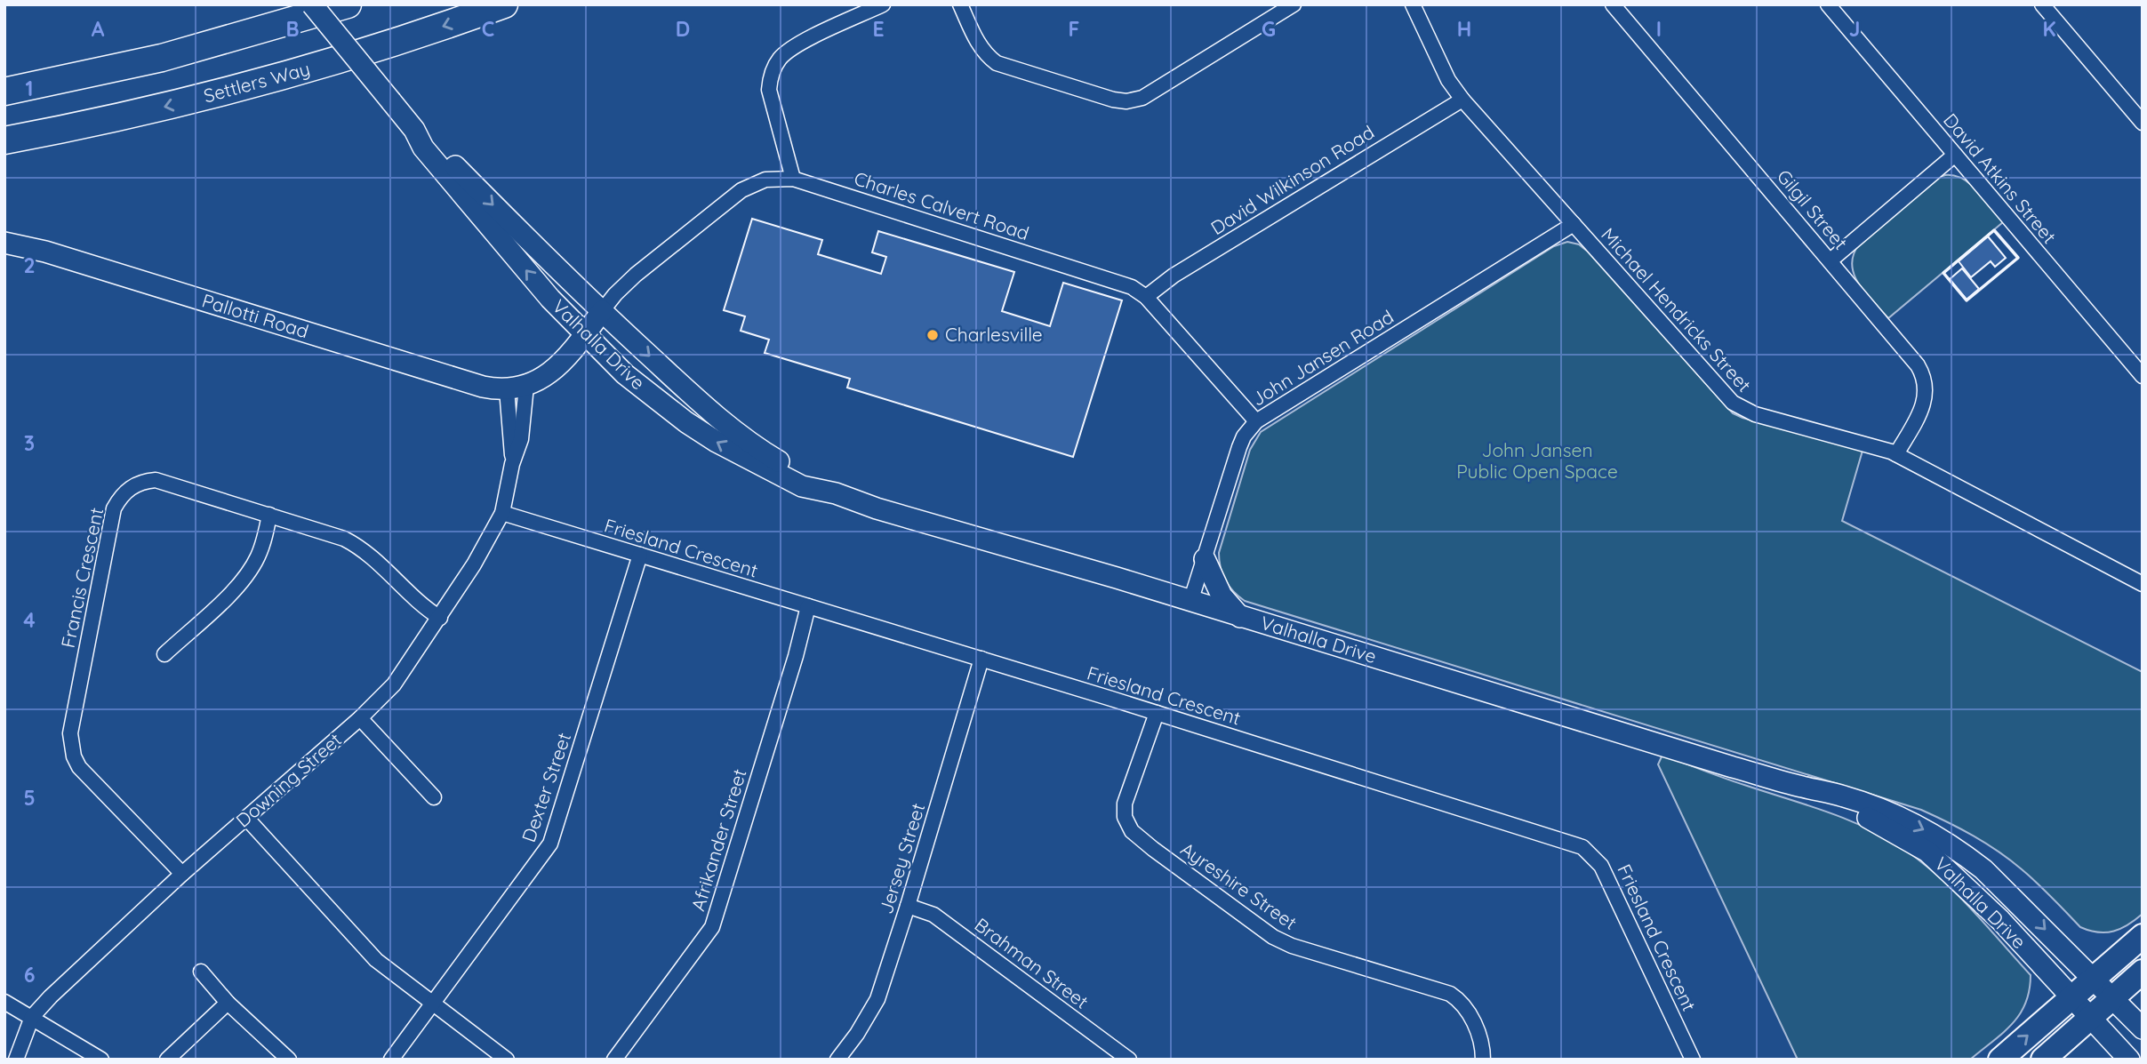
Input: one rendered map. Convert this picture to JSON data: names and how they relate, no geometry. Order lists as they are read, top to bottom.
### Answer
{
  "streets": {
    "highway": ["Settlers Way"],
    "main road": ["Pallotti Road", "Valhalla Drive"],
    "street": [
      "David Atkins Street",
      "David Wilkinson Road",
      "Charles Calvert Road",
      "Gilgil Street",
      "Michael Hendricks Street",
      "John Jansen Road",
      "Friesland Crescent",
      "Francis Crescent",
      "Downing Street",
      "Dexter Street",
      "Afrikander Street",
      "Jersey Street",
      "Ayreshire Street",
      "Brahman Street"
    ]
  },
  "crossings": [
    ["David Wilkinson Road", "Charles Calvert Road"],
    ["David Wilkinson Road", "Michael Hendricks Street"],
    ["Charles Calvert Road", "Valhalla Drive"],
    ["Charles Calvert Road", "John Jansen Road"],
    ["Gilgil Street", "Michael Hendricks Street"],
    ["Michael Hendricks Street", "John Jansen Road"],
    ["Pallotti Road", "Downing Street"],
    ["Valhalla Drive", "John Jansen Road"],
    ["Friesland Crescent", "Downing Street"],
    ["Friesland Crescent", "Dexter Street"],
    ["Friesland Crescent", "Afrikander Street"],
    ["Friesland Crescent", "Jersey Street"],
    ["Friesland Crescent", "Ayreshire Street"],
    ["Francis Crescent", "Downing Street"],
    ["Jersey Street", "Brahman Street"]
  ],
  "parks": ["John Jansen Public Open Space"],
  "places": ["Charlesville"],
  "grid": {
    "columns": [
      "A",
      "B",
      "C",
      "D",
      "E",
      "F",
      "G",
      "H",
      "I",
      "J",
      "K"
    ],
    "rows": [
      "1",
      "2",
      "3",
      "4",
      "5",
      "6"
    ]
  }
}
